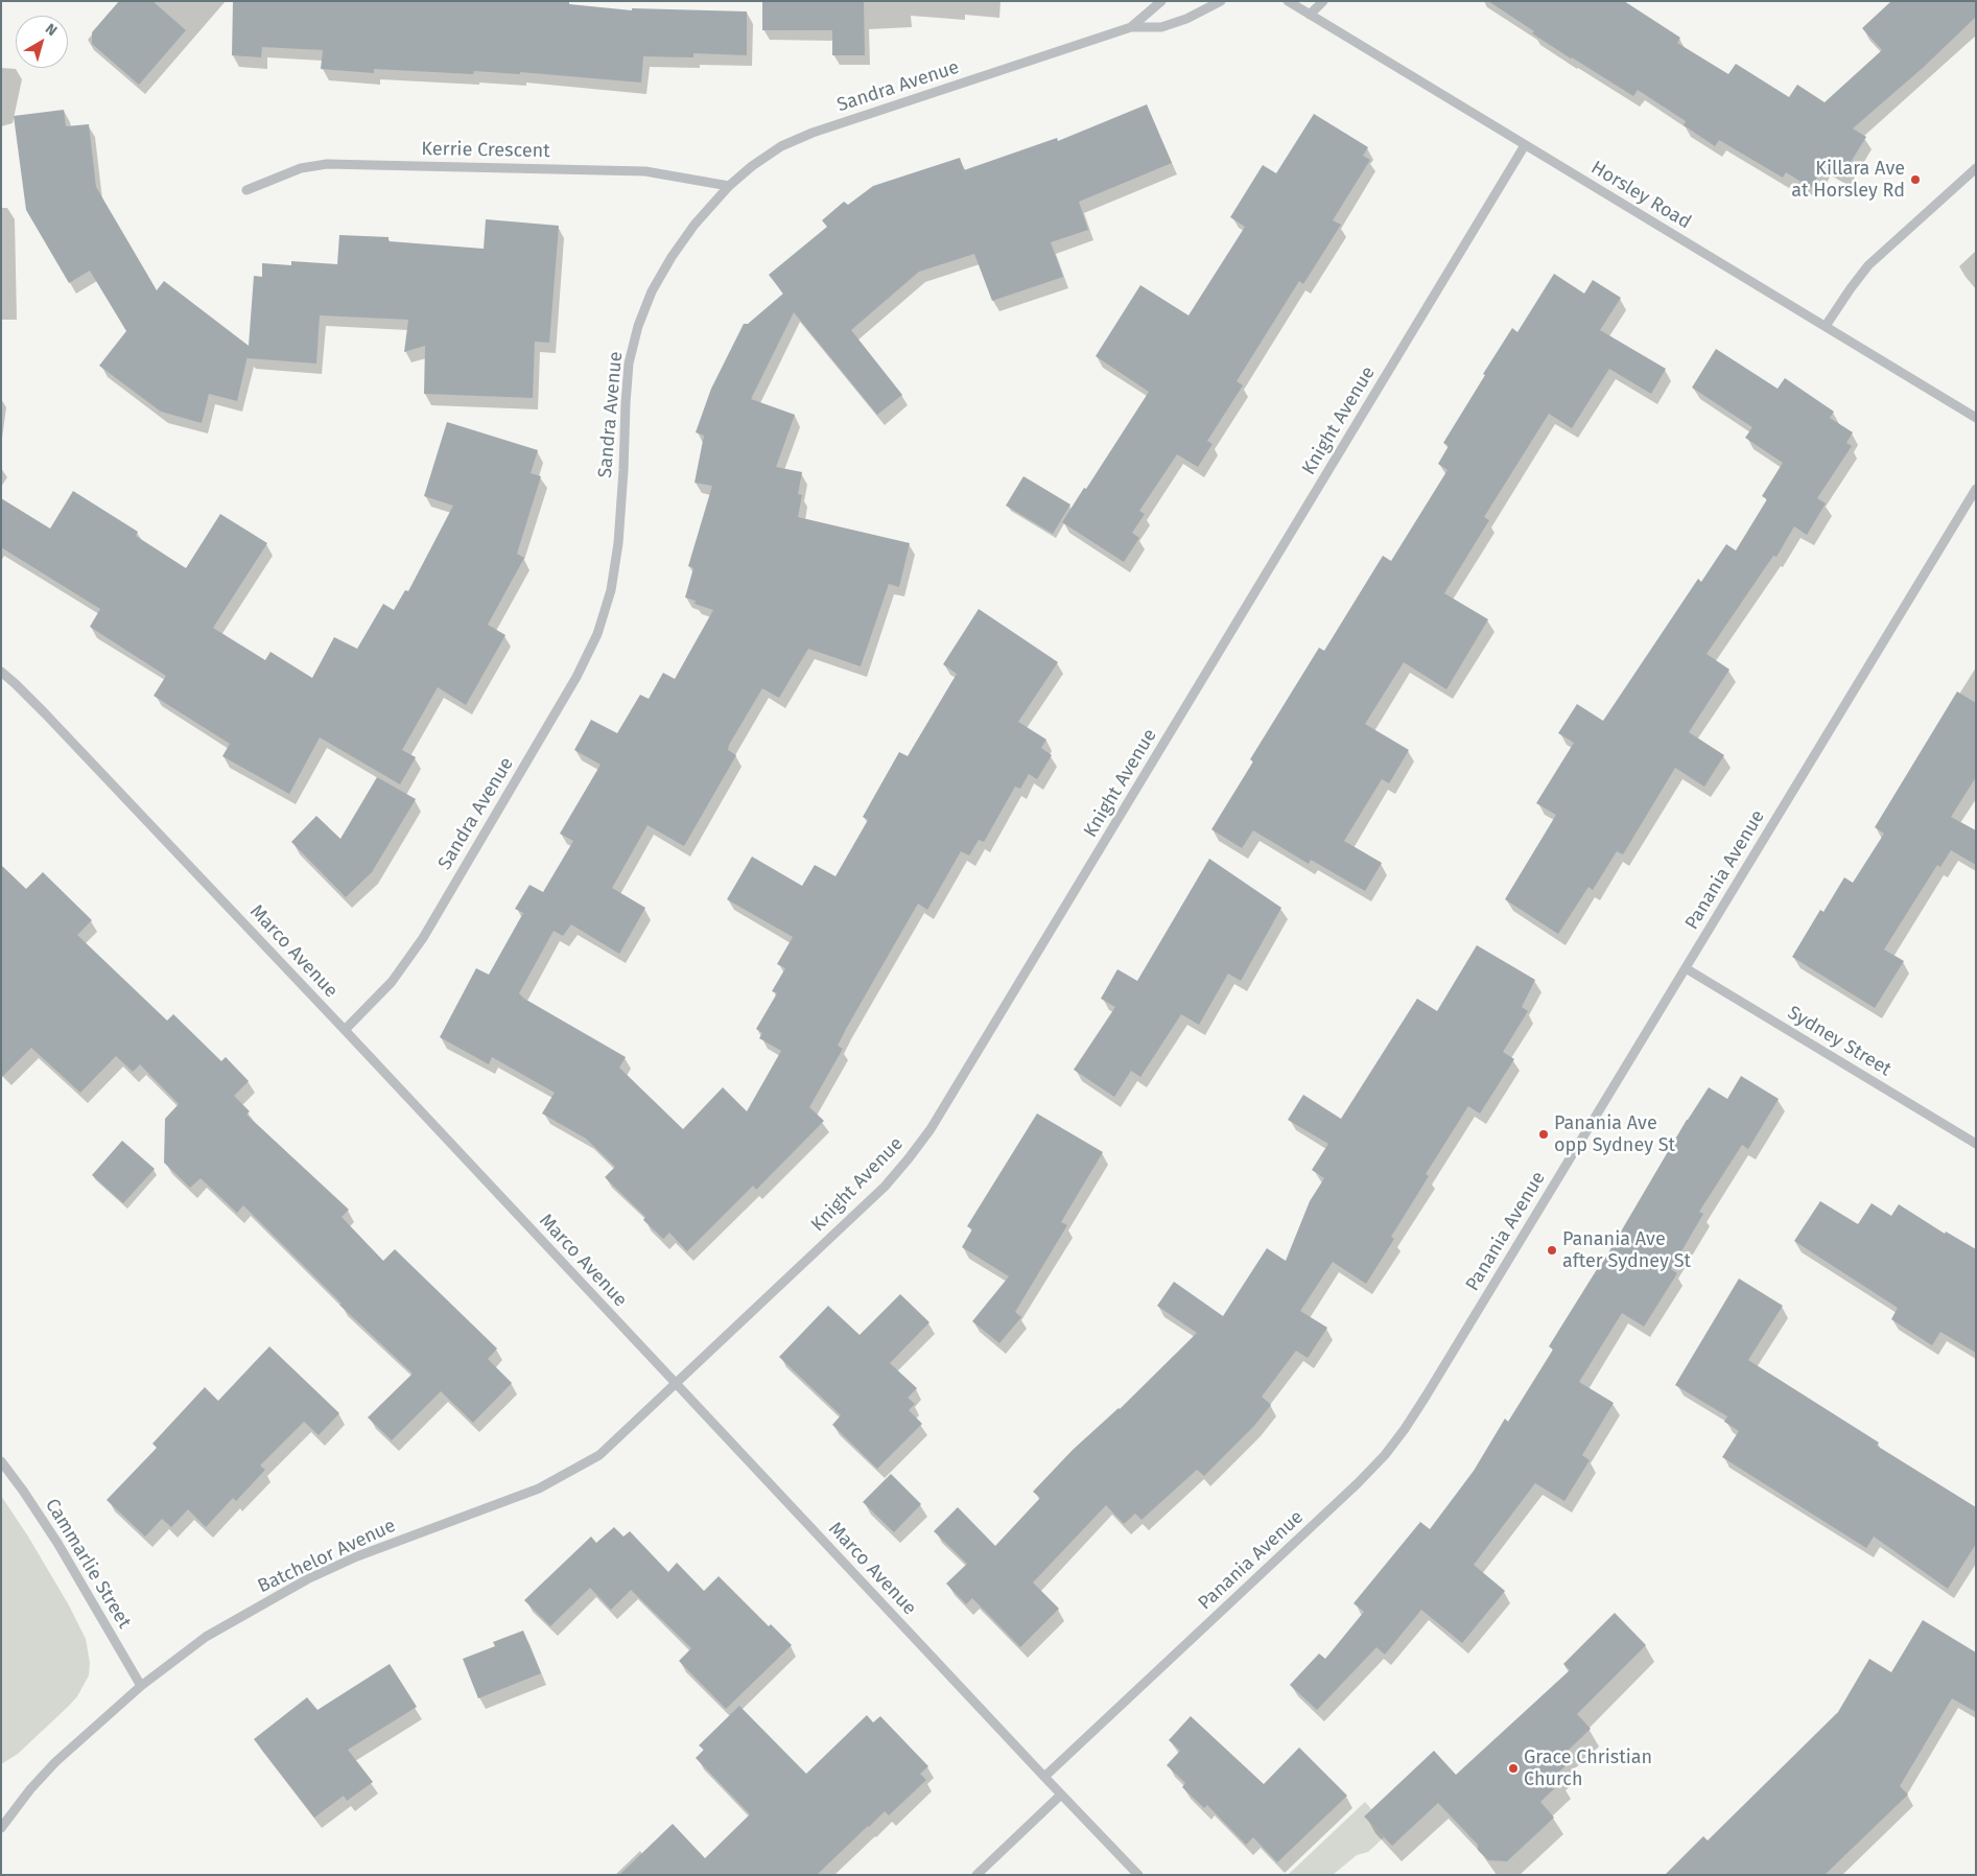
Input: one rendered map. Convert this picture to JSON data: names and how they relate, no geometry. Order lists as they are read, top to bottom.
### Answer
{
  "streets": {
    "street": [
      "Sandra Avenue",
      "Kerrie Crescent",
      "Horsley Road",
      "Knight Avenue",
      "Panania Avenue",
      "Marco Avenue",
      "Sydney Street",
      "Batchelor Avenue",
      "Cammarlie Street"
    ]
  },
  "crossings": [
    ["Sandra Avenue", "Kerrie Crescent"],
    ["Sandra Avenue", "Marco Avenue"],
    ["Horsley Road", "Knight Avenue"],
    ["Knight Avenue", "Marco Avenue"],
    ["Knight Avenue", "Batchelor Avenue"],
    ["Panania Avenue", "Marco Avenue"],
    ["Panania Avenue", "Sydney Street"],
    ["Marco Avenue", "Batchelor Avenue"],
    ["Batchelor Avenue", "Cammarlie Street"]
  ],
  "places": [
    "Killara Ave at Horsley Rd",
    "Panania Ave opp Sydney St",
    "Panania Ave after Sydney St",
    "Grace Christian Church"
  ],
  "north": "top right"
}
